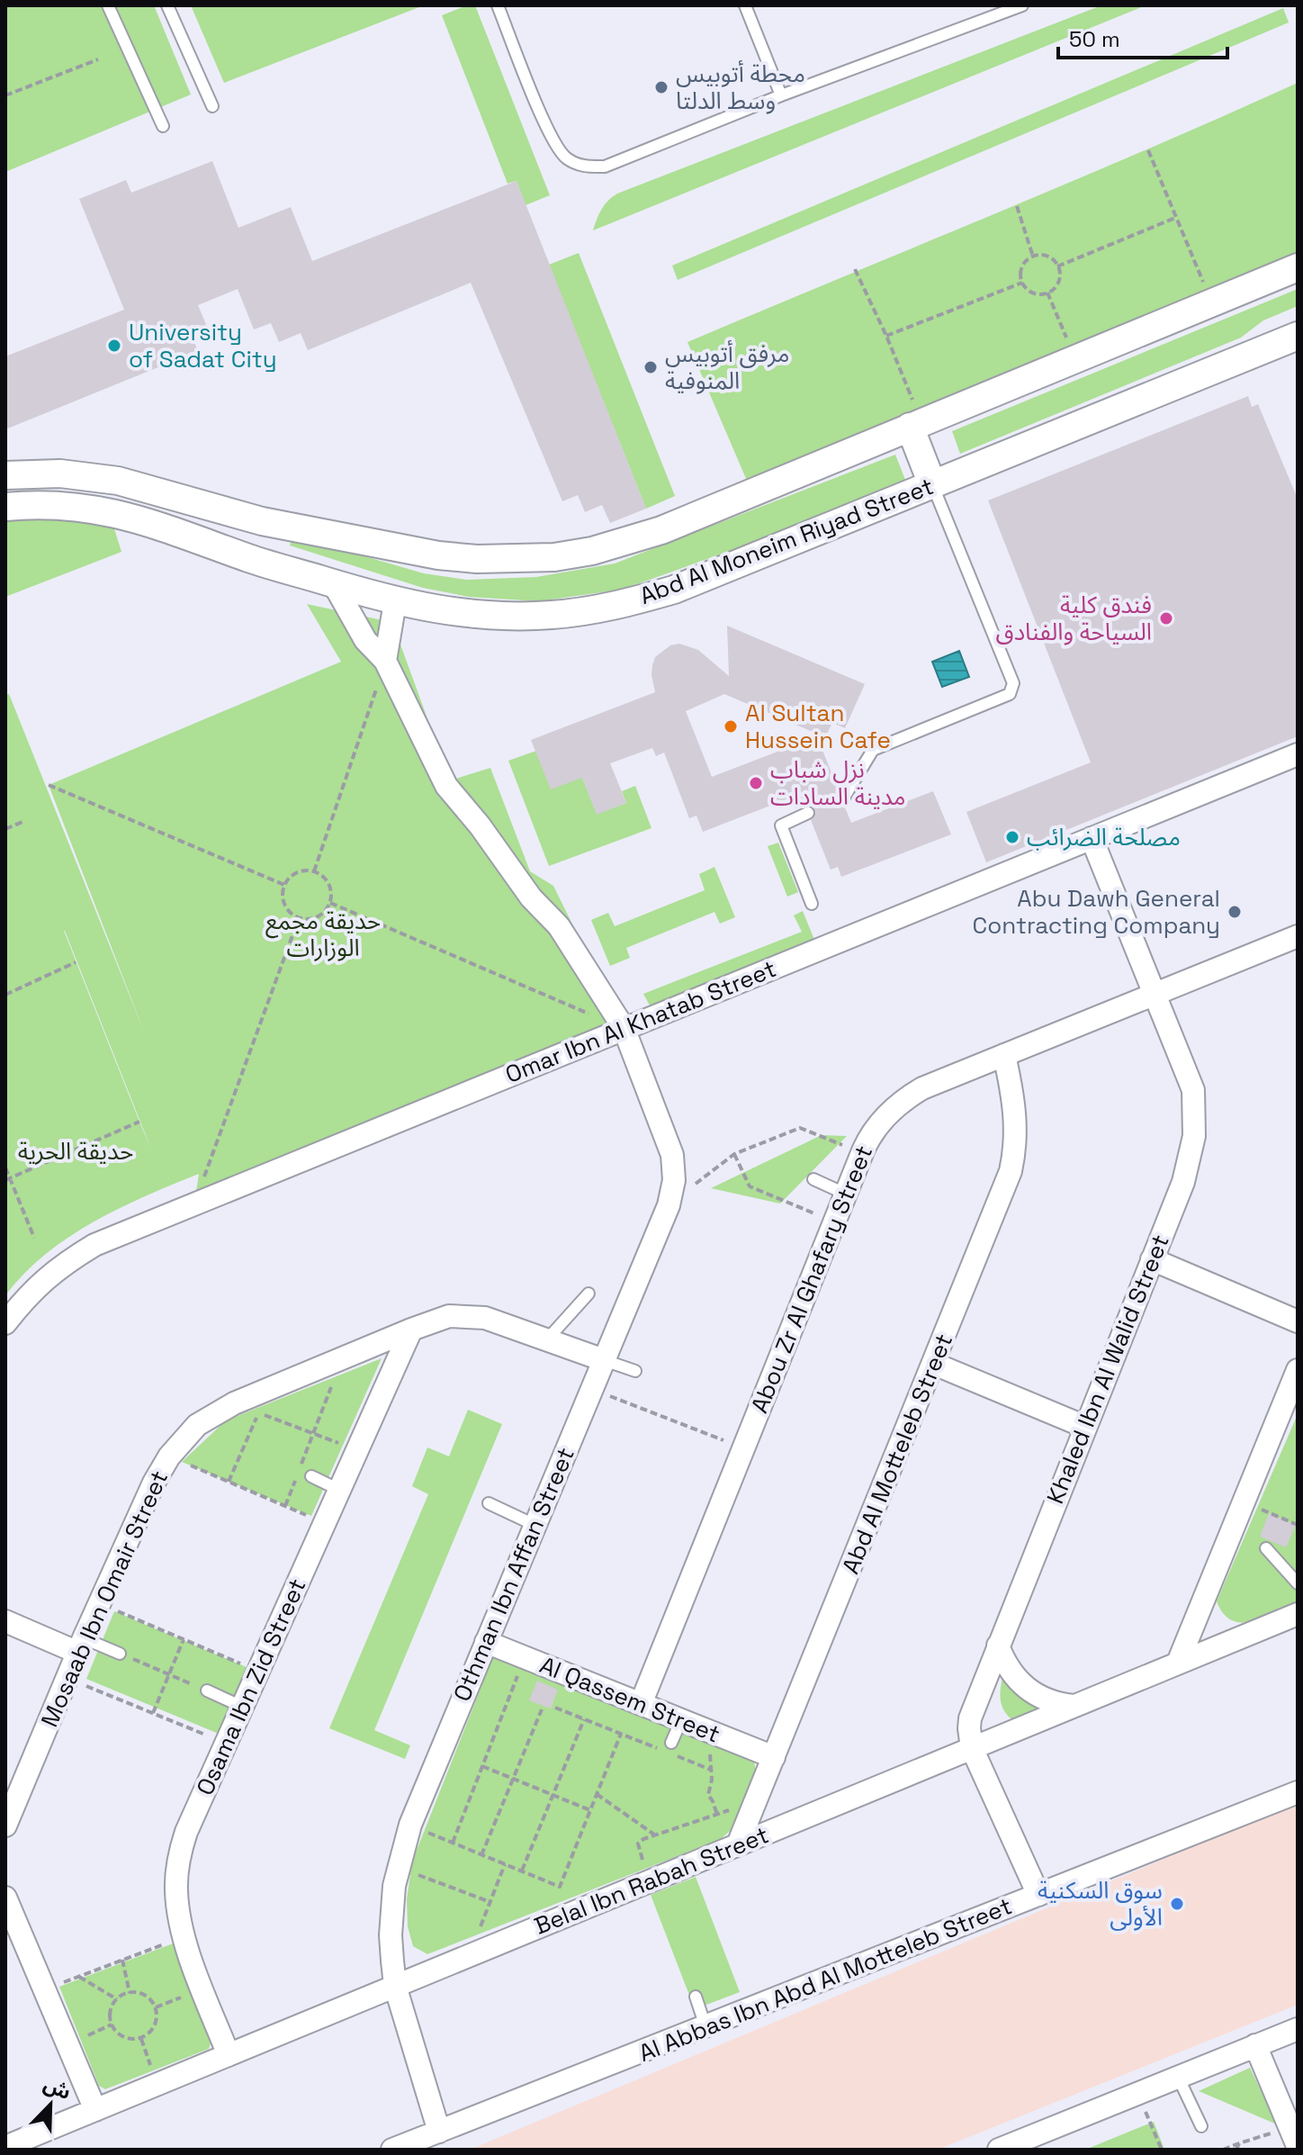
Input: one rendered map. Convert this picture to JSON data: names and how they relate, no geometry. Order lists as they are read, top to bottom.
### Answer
{
  "streets": {
    "street": [
      "Abd Al Moneim Riyad Street",
      "Omar Ibn Al Khatab Street",
      "Abou Zr Al Ghafary Street",
      "Khaled Ibn Al Walid Street",
      "Abd Al Motteleb Street",
      "Othman Ibn Affan Street",
      "Mosaab Ibn Omair Street",
      "Osama Ibn Zid Street",
      "Al Qassem Street",
      "Belal Ibn Rabah Street",
      "Al Abbas Ibn Abd Al Motteleb Street"
    ]
  },
  "crossings": [
    ["Abd Al Moneim Riyad Street", "Othman Ibn Affan Street"],
    ["Omar Ibn Al Khatab Street", "Khaled Ibn Al Walid Street"],
    ["Omar Ibn Al Khatab Street", "Othman Ibn Affan Street"],
    ["Abou Zr Al Ghafary Street", "Khaled Ibn Al Walid Street"],
    ["Abou Zr Al Ghafary Street", "Abd Al Motteleb Street"],
    ["Abou Zr Al Ghafary Street", "Al Qassem Street"],
    ["Khaled Ibn Al Walid Street", "Belal Ibn Rabah Street"],
    ["Khaled Ibn Al Walid Street", "Al Abbas Ibn Abd Al Motteleb Street"],
    ["Abd Al Motteleb Street", "Al Qassem Street"],
    ["Abd Al Motteleb Street", "Belal Ibn Rabah Street"],
    ["Othman Ibn Affan Street", "Mosaab Ibn Omair Street"],
    ["Othman Ibn Affan Street", "Al Qassem Street"],
    ["Othman Ibn Affan Street", "Belal Ibn Rabah Street"],
    ["Othman Ibn Affan Street", "Al Abbas Ibn Abd Al Motteleb Street"],
    ["Mosaab Ibn Omair Street", "Osama Ibn Zid Street"],
    ["Osama Ibn Zid Street", "Belal Ibn Rabah Street"]
  ],
  "parks": ["حديقة مجمع الوزارات", "حديقة الحرية"],
  "places": [
    "محطة أتوبيس وسط الدلتا",
    "University of Sadat City",
    "مرفق أتوبيس المنوفية",
    "فندق كلية السياحة والفنادق",
    "Al Sultan Hussein Cafe",
    "نزل شباب مدينة السادات",
    "مصلحة الضرائب",
    "Abu Dawh General Contracting Company",
    "سوق السكنية الأولى"
  ],
  "scale_bar": "50 m",
  "north": "top right"
}
